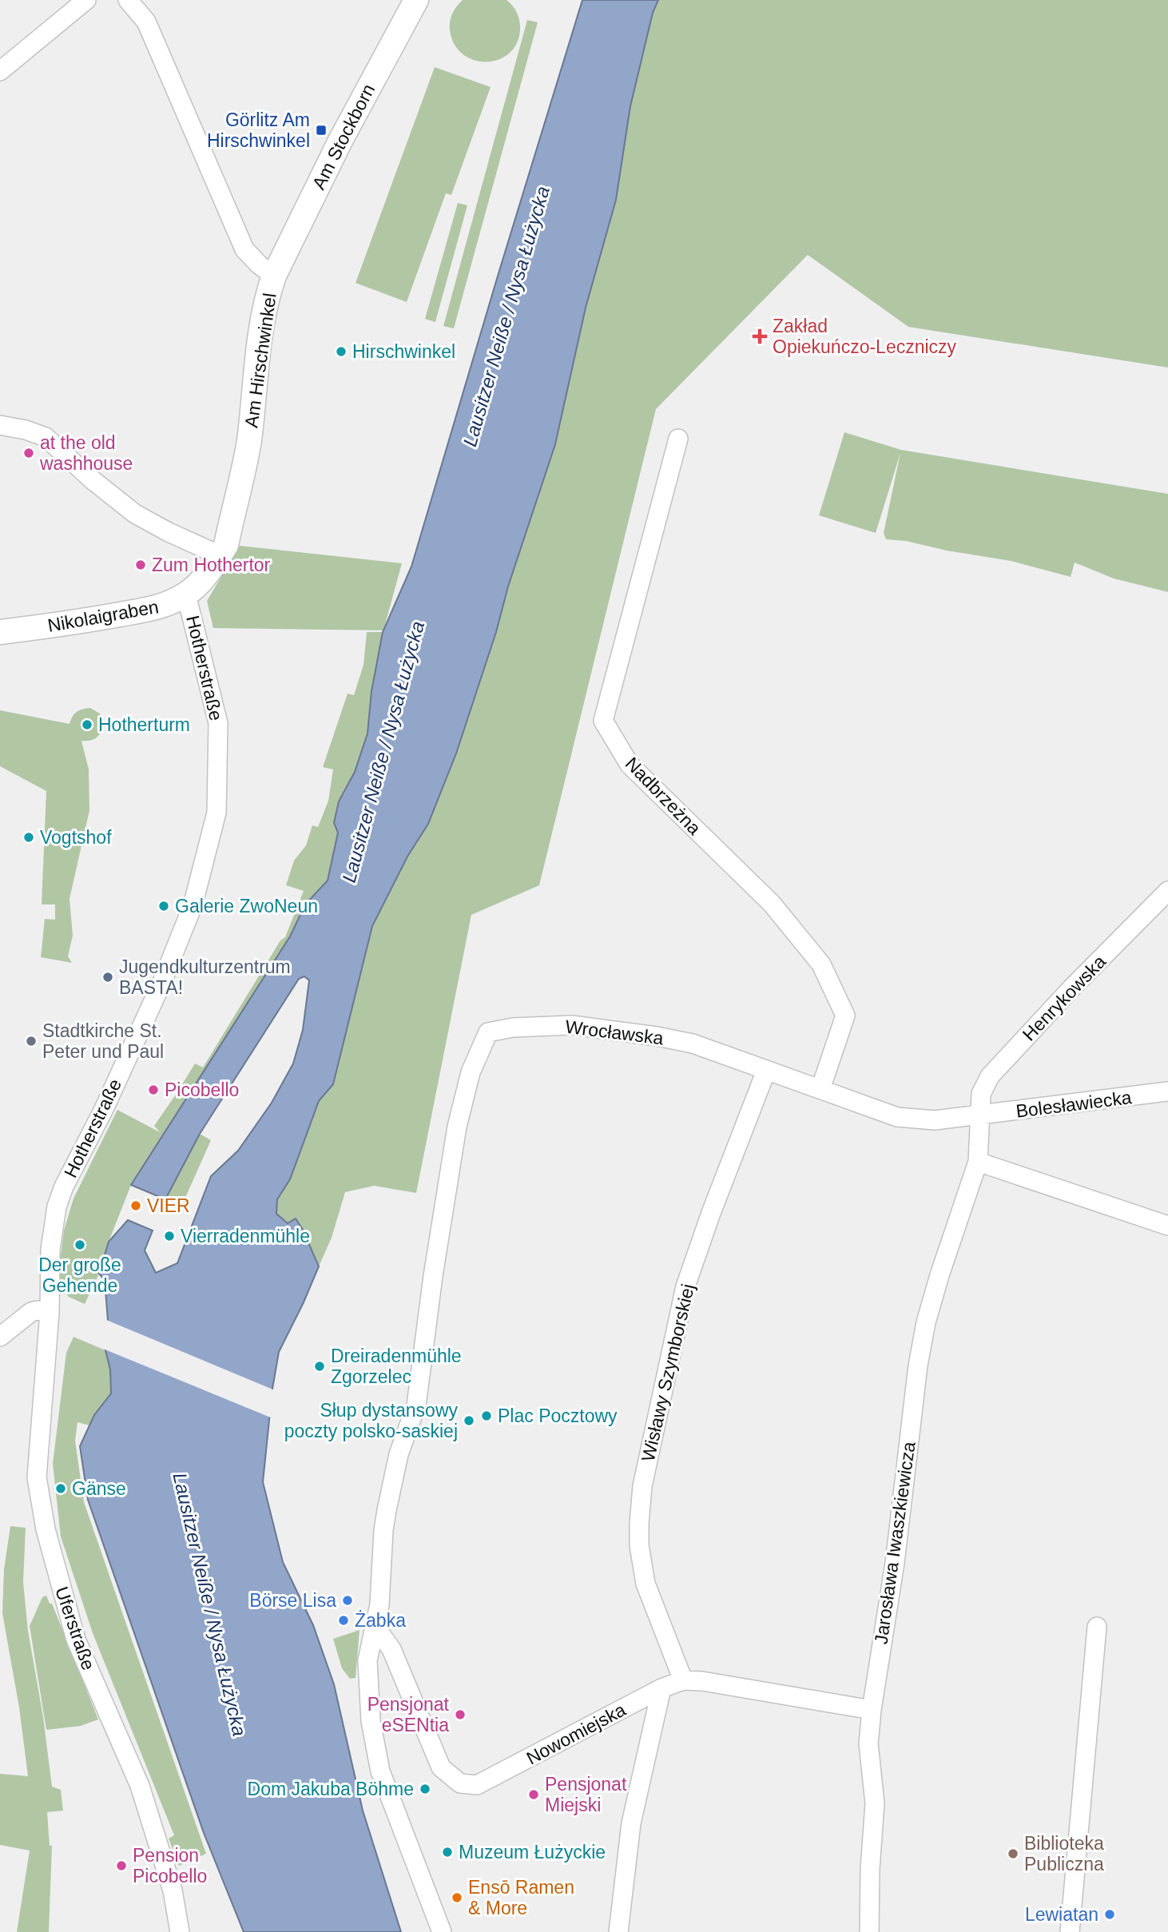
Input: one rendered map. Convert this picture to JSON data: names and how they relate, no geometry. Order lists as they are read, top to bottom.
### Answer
{
  "streets": {
    "street": [
      "Am Stockborn",
      "Am Hirschwinkel",
      "Nikolaigraben",
      "Hotherstraße",
      "Nadbrzeżna",
      "Henrykowska",
      "Wrocławska",
      "Bolesławiecka",
      "Wisławy Szymborskiej",
      "Jarosława Iwaszkiewicza",
      "Uferstraße",
      "Nowomiejska"
    ]
  },
  "crossings": [
    ["Am Stockborn", "Am Hirschwinkel"],
    ["Am Hirschwinkel", "Nikolaigraben"],
    ["Nikolaigraben", "Hotherstraße"],
    ["Hotherstraße", "Uferstraße"],
    ["Nadbrzeżna", "Wrocławska"],
    ["Henrykowska", "Wrocławska"],
    ["Henrykowska", "Bolesławiecka"],
    ["Wrocławska", "Bolesławiecka"],
    ["Wrocławska", "Wisławy Szymborskiej"],
    ["Wrocławska", "Nowomiejska"],
    ["Wisławy Szymborskiej", "Nowomiejska"],
    ["Jarosława Iwaszkiewicza", "Nowomiejska"]
  ],
  "water": ["Lausitzer Neiße / Nysa Łużycka"],
  "places": {
    "transit": ["Görlitz Am Hirschwinkel"],
    "health": ["Zakład Opiekuńczo-Leczniczy"],
    "other": [
      "Hirschwinkel",
      "at the old washhouse",
      "Zum Hothertor",
      "Hotherturm",
      "Vogtshof",
      "Galerie ZwoNeun",
      "Jugendkulturzentrum BASTA!",
      "Stadtkirche St. Peter und Paul",
      "Picobello",
      "VIER",
      "Vierradenmühle",
      "Der große Gehende",
      "Dreiradenmühle Zgorzelec",
      "Plac Pocztowy",
      "Słup dystansowy poczty polsko-saskiej",
      "Gänse",
      "Börse Lisa",
      "Żabka",
      "Pensjonat eSENtia",
      "Dom Jakuba Böhme",
      "Pensjonat Miejski",
      "Muzeum Łużyckie",
      "Biblioteka Publiczna",
      "Pension Picobello",
      "Ensō Ramen & More",
      "Lewiatan"
    ]
  }
}
